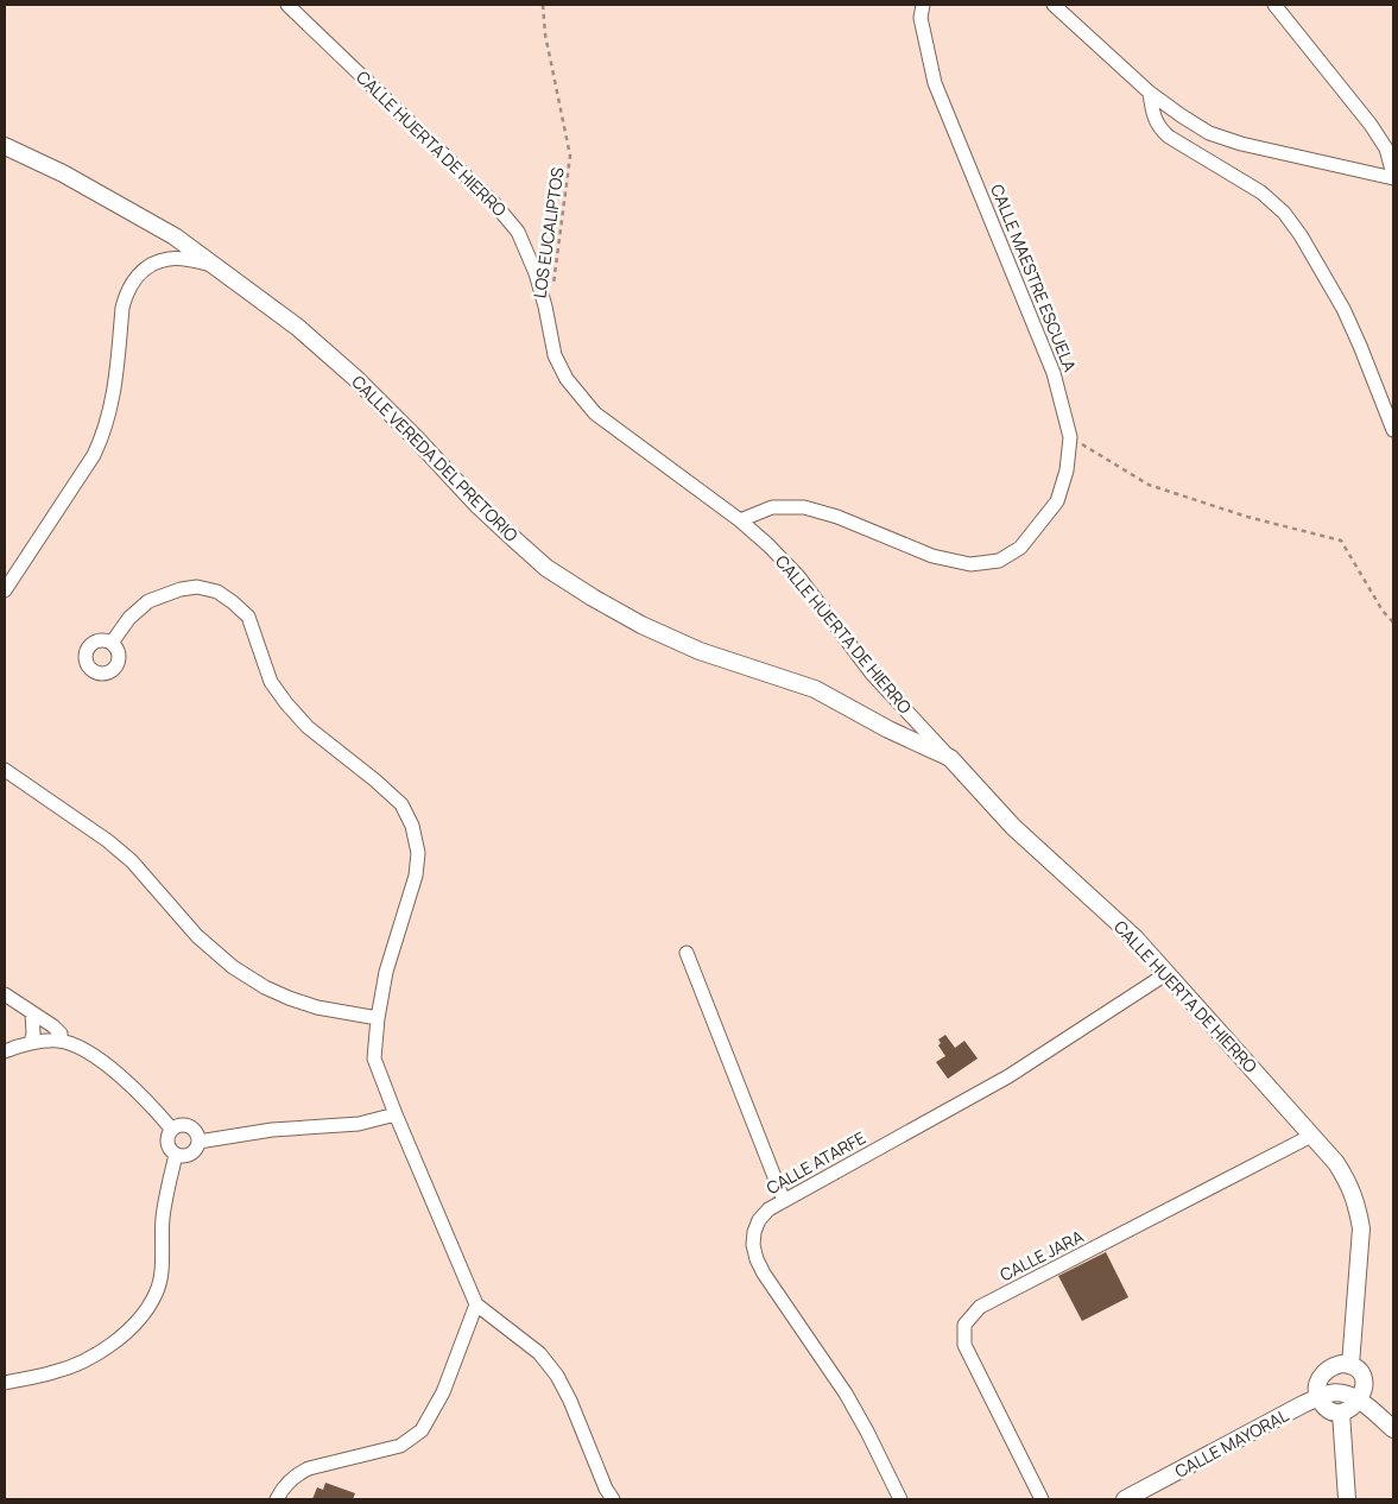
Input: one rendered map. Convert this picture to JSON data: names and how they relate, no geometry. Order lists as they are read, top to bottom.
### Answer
{
  "streets": {
    "street": [
      "CALLE HUERTA DE HIERRO",
      "CALLE MAESTRE ESCUELA",
      "CALLE VEREDA DEL PRETORIO",
      "CALLE ATARFE",
      "CALLE JARA",
      "CALLE MAYORAL"
    ],
    "path": ["LOS EUCALIPTOS"]
  },
  "crossings": [
    ["CALLE HUERTA DE HIERRO", "CALLE MAESTRE ESCUELA"],
    ["CALLE HUERTA DE HIERRO", "CALLE VEREDA DEL PRETORIO"],
    ["CALLE HUERTA DE HIERRO", "CALLE ATARFE"],
    ["CALLE HUERTA DE HIERRO", "CALLE JARA"]
  ]
}
